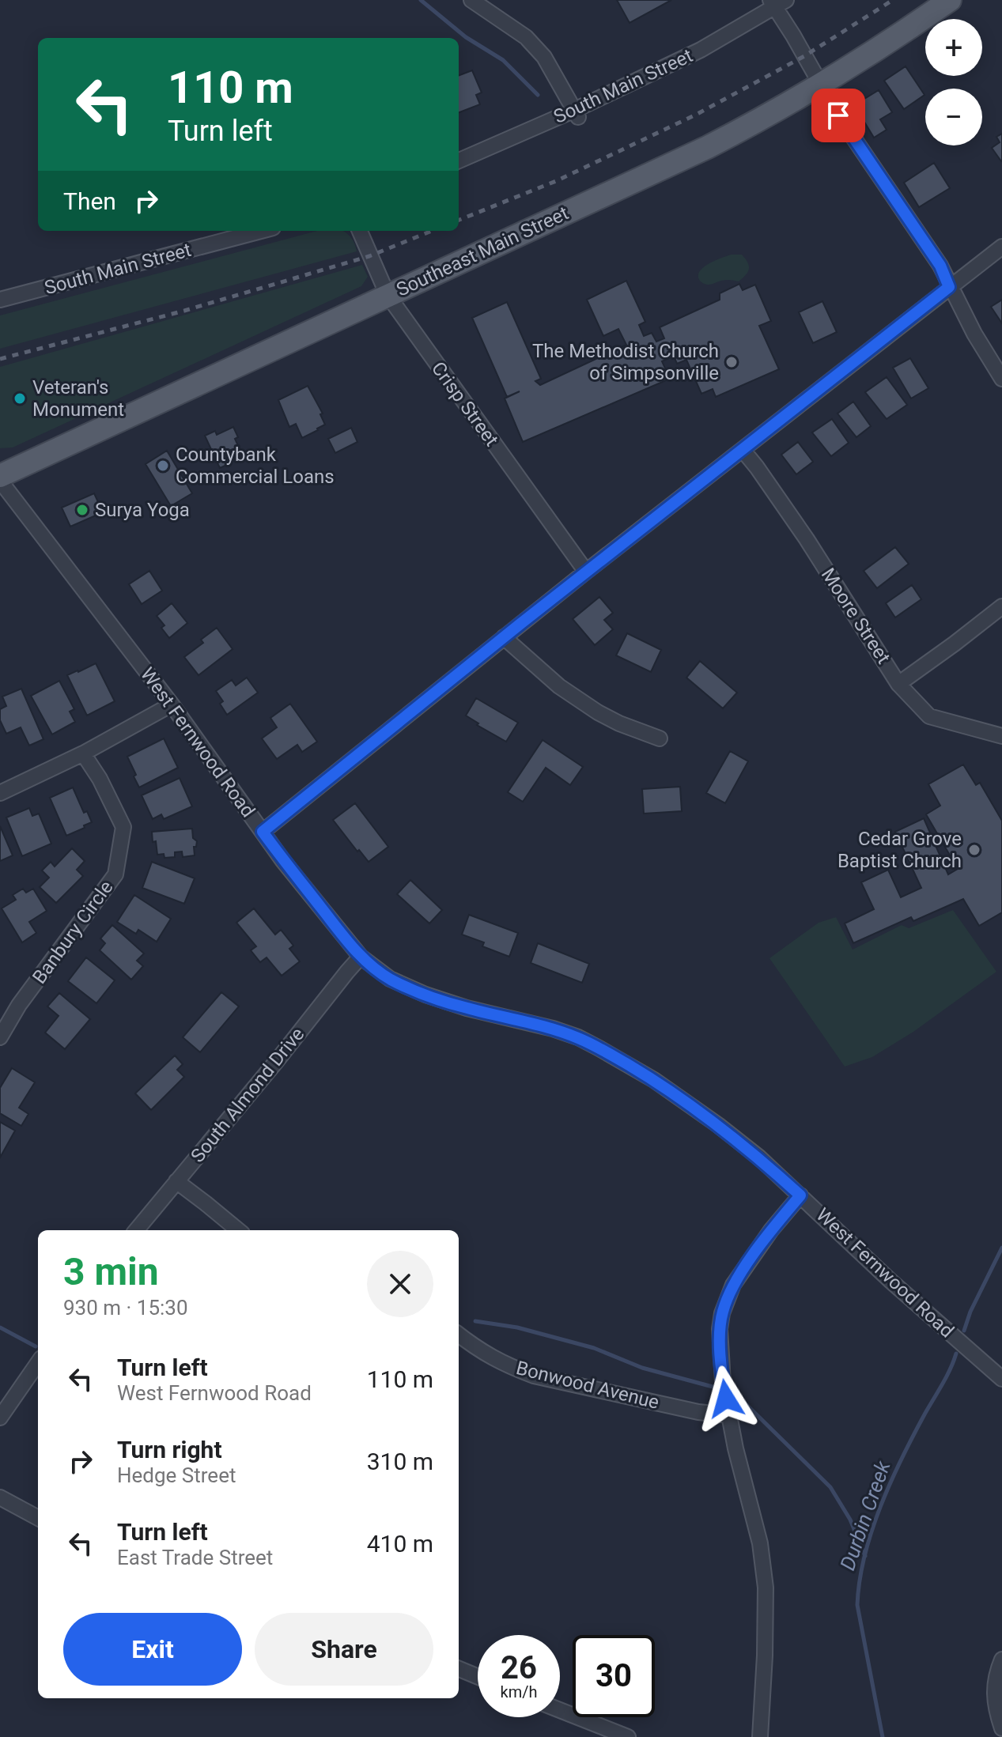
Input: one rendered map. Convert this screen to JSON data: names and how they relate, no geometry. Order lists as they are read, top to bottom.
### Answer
{
  "streets": {
    "main road": ["Southeast Main Street"],
    "street": [
      "South Main Street",
      "Crisp Street",
      "Moore Street",
      "West Fernwood Road",
      "Banbury Circle",
      "South Almond Drive",
      "Bonwood Avenue"
    ]
  },
  "crossings": [
    ["Southeast Main Street", "Crisp Street"],
    ["West Fernwood Road", "South Almond Drive"]
  ],
  "water": ["Durbin Creek"],
  "places": [
    "The Methodist Church of Simpsonville",
    "Veteran's Monument",
    "Countybank Commercial Loans",
    "Surya Yoga",
    "Cedar Grove Baptist Church"
  ],
  "page": {
    "map_buttons": ["+", "−"],
    "turn": ["110 m", "Turn left"],
    "then": "Then",
    "heading": ["3 min", "930 m · 15:30"],
    "list": [
      {
        "name": "Turn left",
        "note": "West Fernwood Road",
        "value": "110 m"
      },
      {
        "name": "Turn right",
        "note": "Hedge Street",
        "value": "310 m"
      },
      {
        "name": "Turn left",
        "note": "East Trade Street",
        "value": "410 m"
      }
    ],
    "buttons": ["Exit", "Share"],
    "speed": "26 km/h",
    "limit": "30"
  }
}
